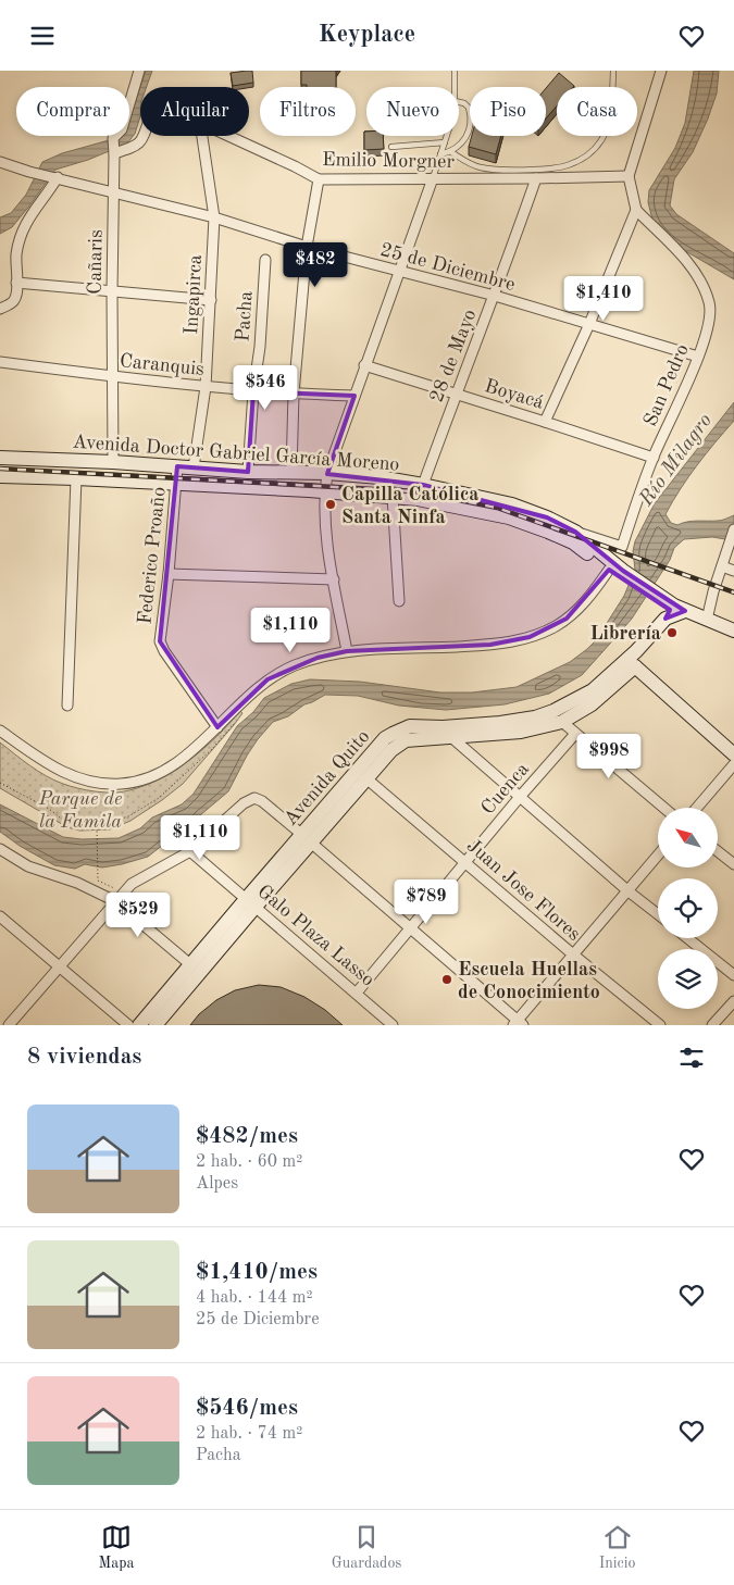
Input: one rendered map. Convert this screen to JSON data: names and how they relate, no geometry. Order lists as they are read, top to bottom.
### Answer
{
  "streets": {
    "main road": ["Avenida Doctor Gabriel García Moreno", "Avenida Quito"],
    "street": [
      "Emilio Morgner",
      "Cañaris",
      "25 de Diciembre",
      "Ingapirca",
      "Pacha",
      "28 de Mayo",
      "Caranquis",
      "San Pedro",
      "Boyacá",
      "Federico Proaño",
      "Cuenca",
      "Juan Jose Flores",
      "Galo Plaza Lasso"
    ]
  },
  "crossings": [
    ["Emilio Morgner", "Cañaris"],
    ["Emilio Morgner", "28 de Mayo"],
    ["Cañaris", "25 de Diciembre"],
    ["Cañaris", "Caranquis"],
    ["Cañaris", "Avenida Doctor Gabriel García Moreno"],
    ["25 de Diciembre", "Ingapirca"],
    ["25 de Diciembre", "28 de Mayo"],
    ["25 de Diciembre", "San Pedro"],
    ["Ingapirca", "Caranquis"],
    ["Ingapirca", "Avenida Doctor Gabriel García Moreno"],
    ["Pacha", "Caranquis"],
    ["Pacha", "Avenida Doctor Gabriel García Moreno"],
    ["28 de Mayo", "Boyacá"],
    ["28 de Mayo", "Avenida Doctor Gabriel García Moreno"],
    ["San Pedro", "Boyacá"],
    ["San Pedro", "Avenida Doctor Gabriel García Moreno"],
    ["Avenida Doctor Gabriel García Moreno", "Federico Proaño"],
    ["Avenida Doctor Gabriel García Moreno", "Avenida Quito"],
    ["Avenida Quito", "Juan Jose Flores"],
    ["Avenida Quito", "Galo Plaza Lasso"],
    ["Cuenca", "Juan Jose Flores"],
    ["Cuenca", "Galo Plaza Lasso"]
  ],
  "water": ["Río Milagro"],
  "parks": ["Parque de la Famila"],
  "places": ["Capilla Católica Santa Ninfa", "Librería", "Escuela Huellas de Conocimiento"],
  "north": "top left",
  "page": {
    "header": "Keyplace",
    "chip": [
      "Comprar",
      "Alquilar",
      "Filtros",
      "Nuevo",
      "Piso",
      "Casa"
    ],
    "price": [
      "$482",
      "$1,410",
      "$546",
      "$1,110",
      "$998",
      "$1,110",
      "$789",
      "$529"
    ],
    "heading": "8 viviendas",
    "list": [
      {
        "name": "$482/mes",
        "note": "2 hab. · 60 m² · Alpes"
      },
      {
        "name": "$1,410/mes",
        "note": "4 hab. · 144 m² · 25 de Diciembre"
      },
      {
        "name": "$546/mes",
        "note": "2 hab. · 74 m² · Pacha"
      }
    ],
    "tabs": ["Mapa", "Guardados", "Inicio"]
  }
}
